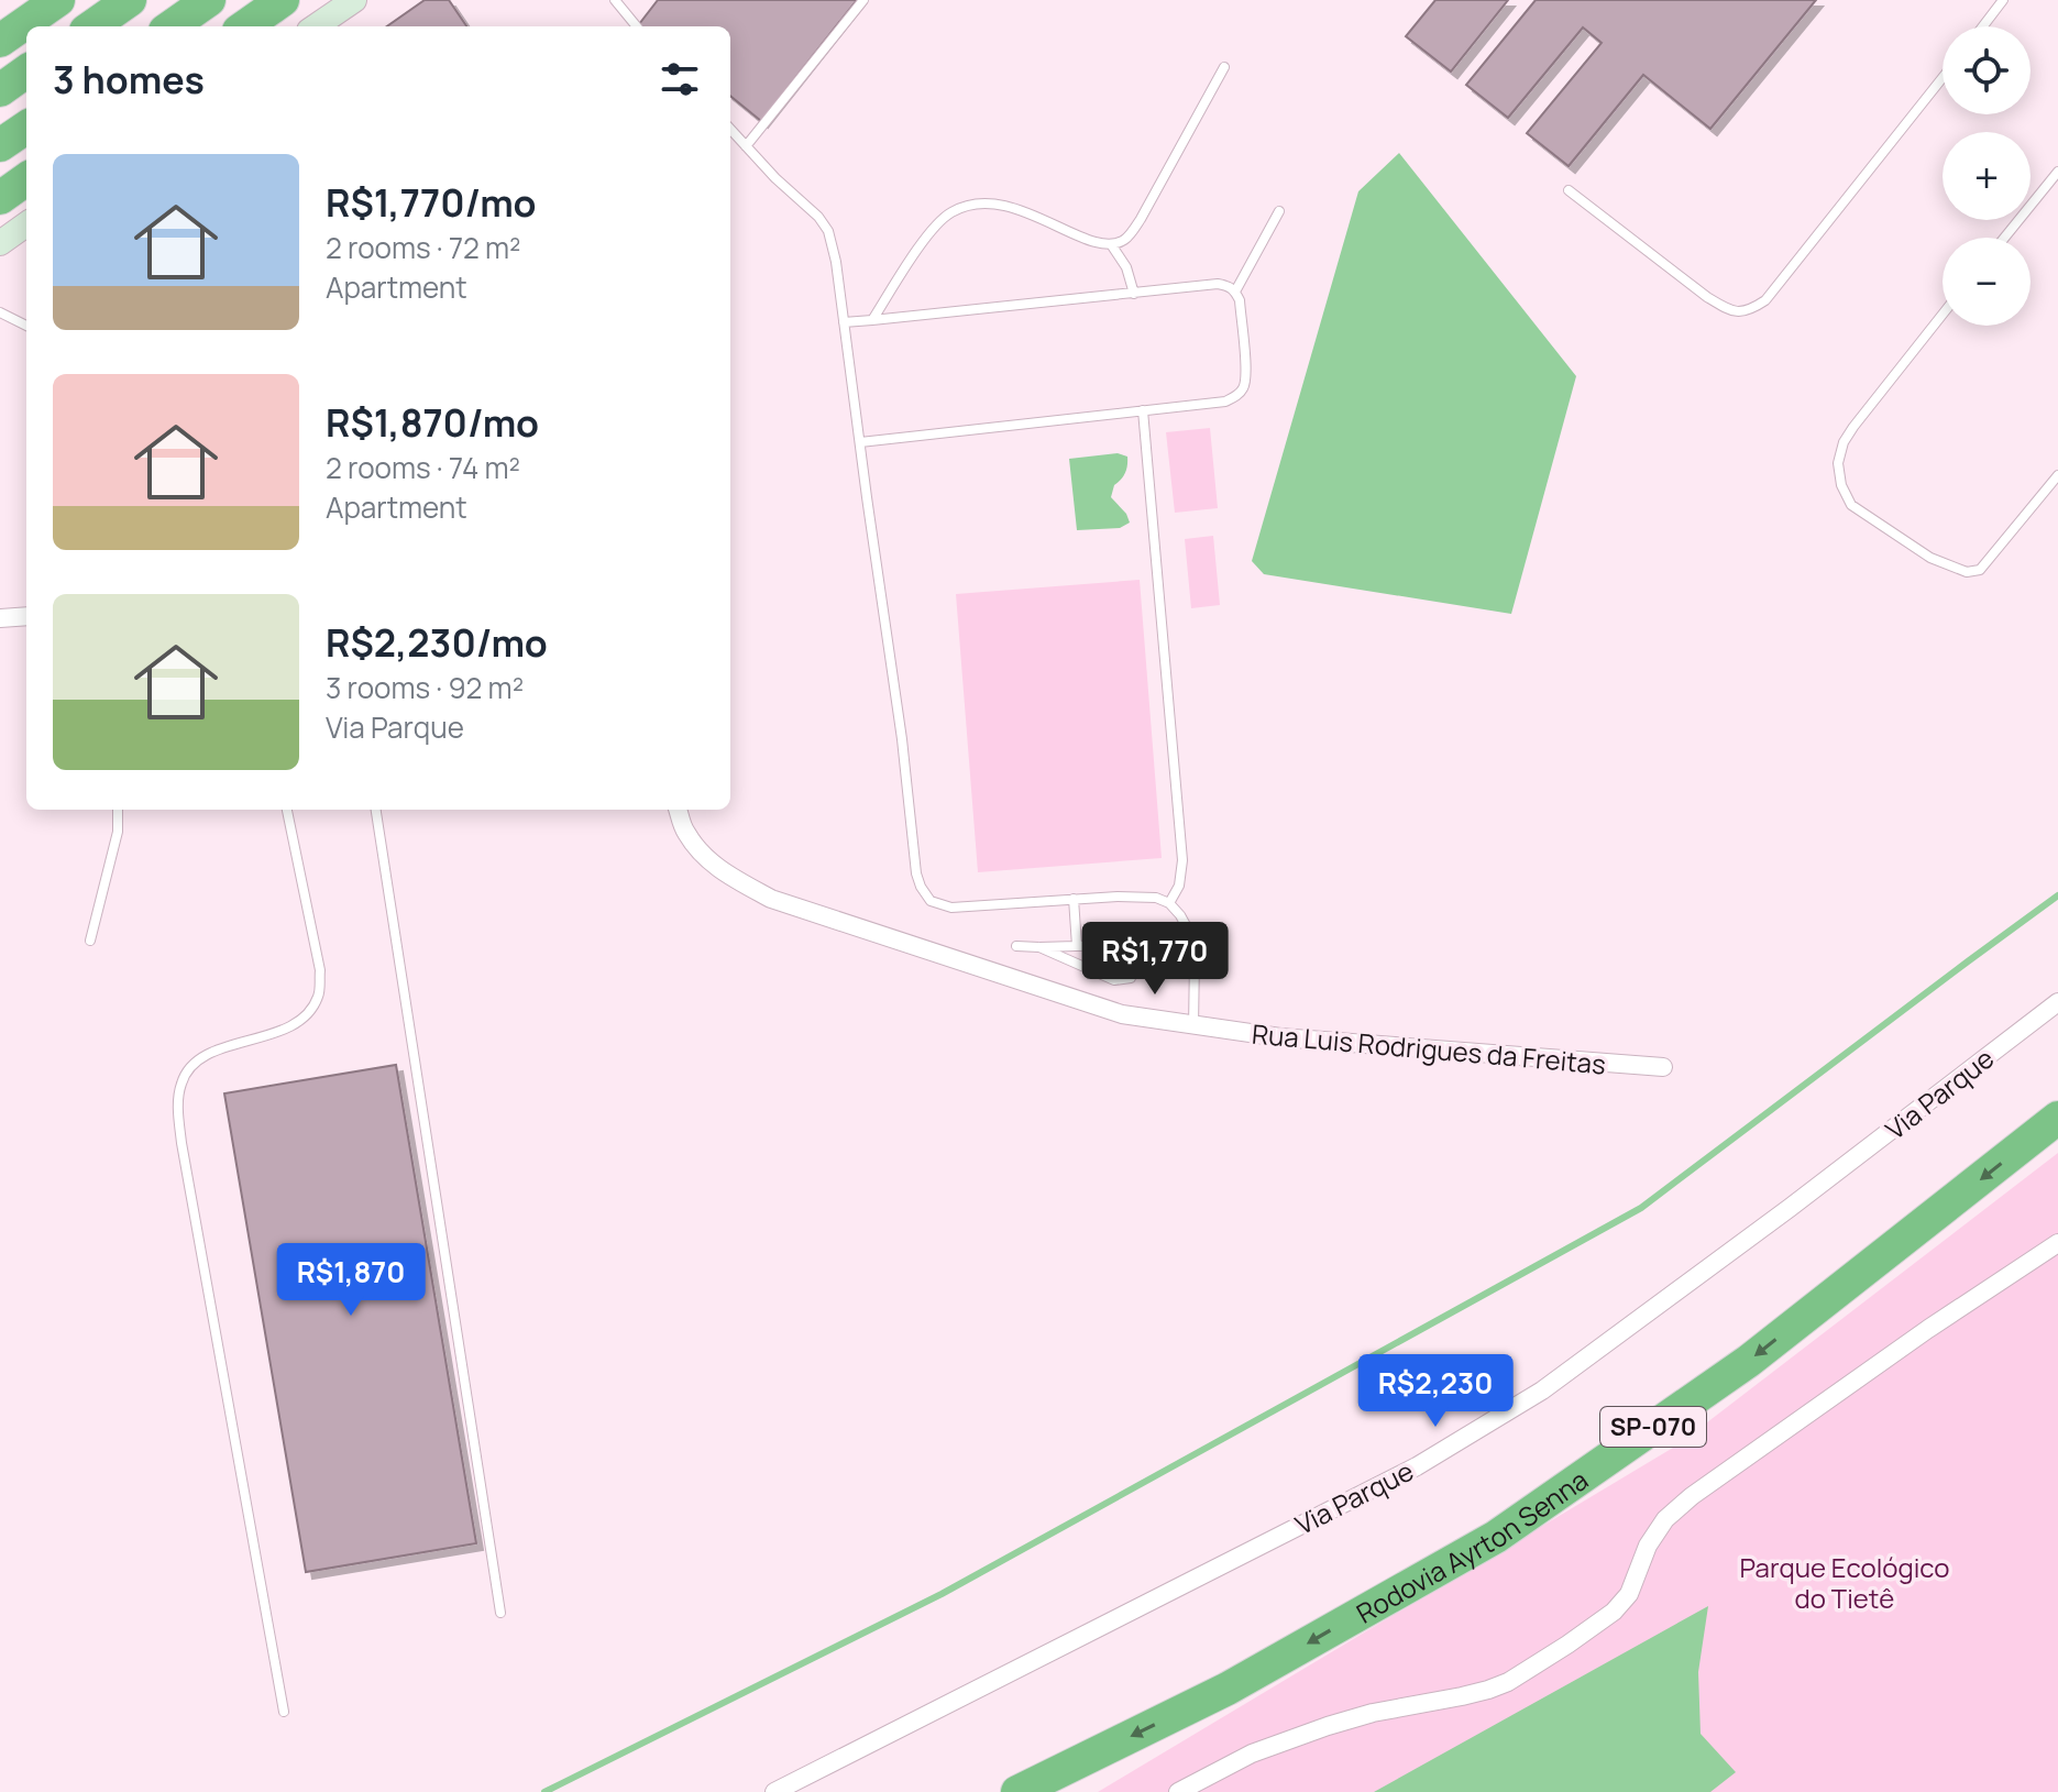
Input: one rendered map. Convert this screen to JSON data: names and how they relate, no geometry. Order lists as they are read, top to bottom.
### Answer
{
  "streets": {
    "highway": ["SP-070", "Rodovia Ayrton Senna"],
    "street": ["Rua Luis Rodrigues da Freitas", "Via Parque"]
  },
  "one_way": ["Rodovia Ayrton Senna"],
  "parks": ["Parque Ecológico do Tietê"],
  "page": {
    "map_buttons": ["+", "−"],
    "heading": "3 homes",
    "list": [
      {
        "name": "R$1,770/mo",
        "note": "2 rooms · 72 m² · Apartment"
      },
      {
        "name": "R$1,870/mo",
        "note": "2 rooms · 74 m² · Apartment"
      },
      {
        "name": "R$2,230/mo",
        "note": "3 rooms · 92 m² · Via Parque"
      }
    ],
    "price": ["R$1,770", "R$1,870", "R$2,230"]
  }
}
